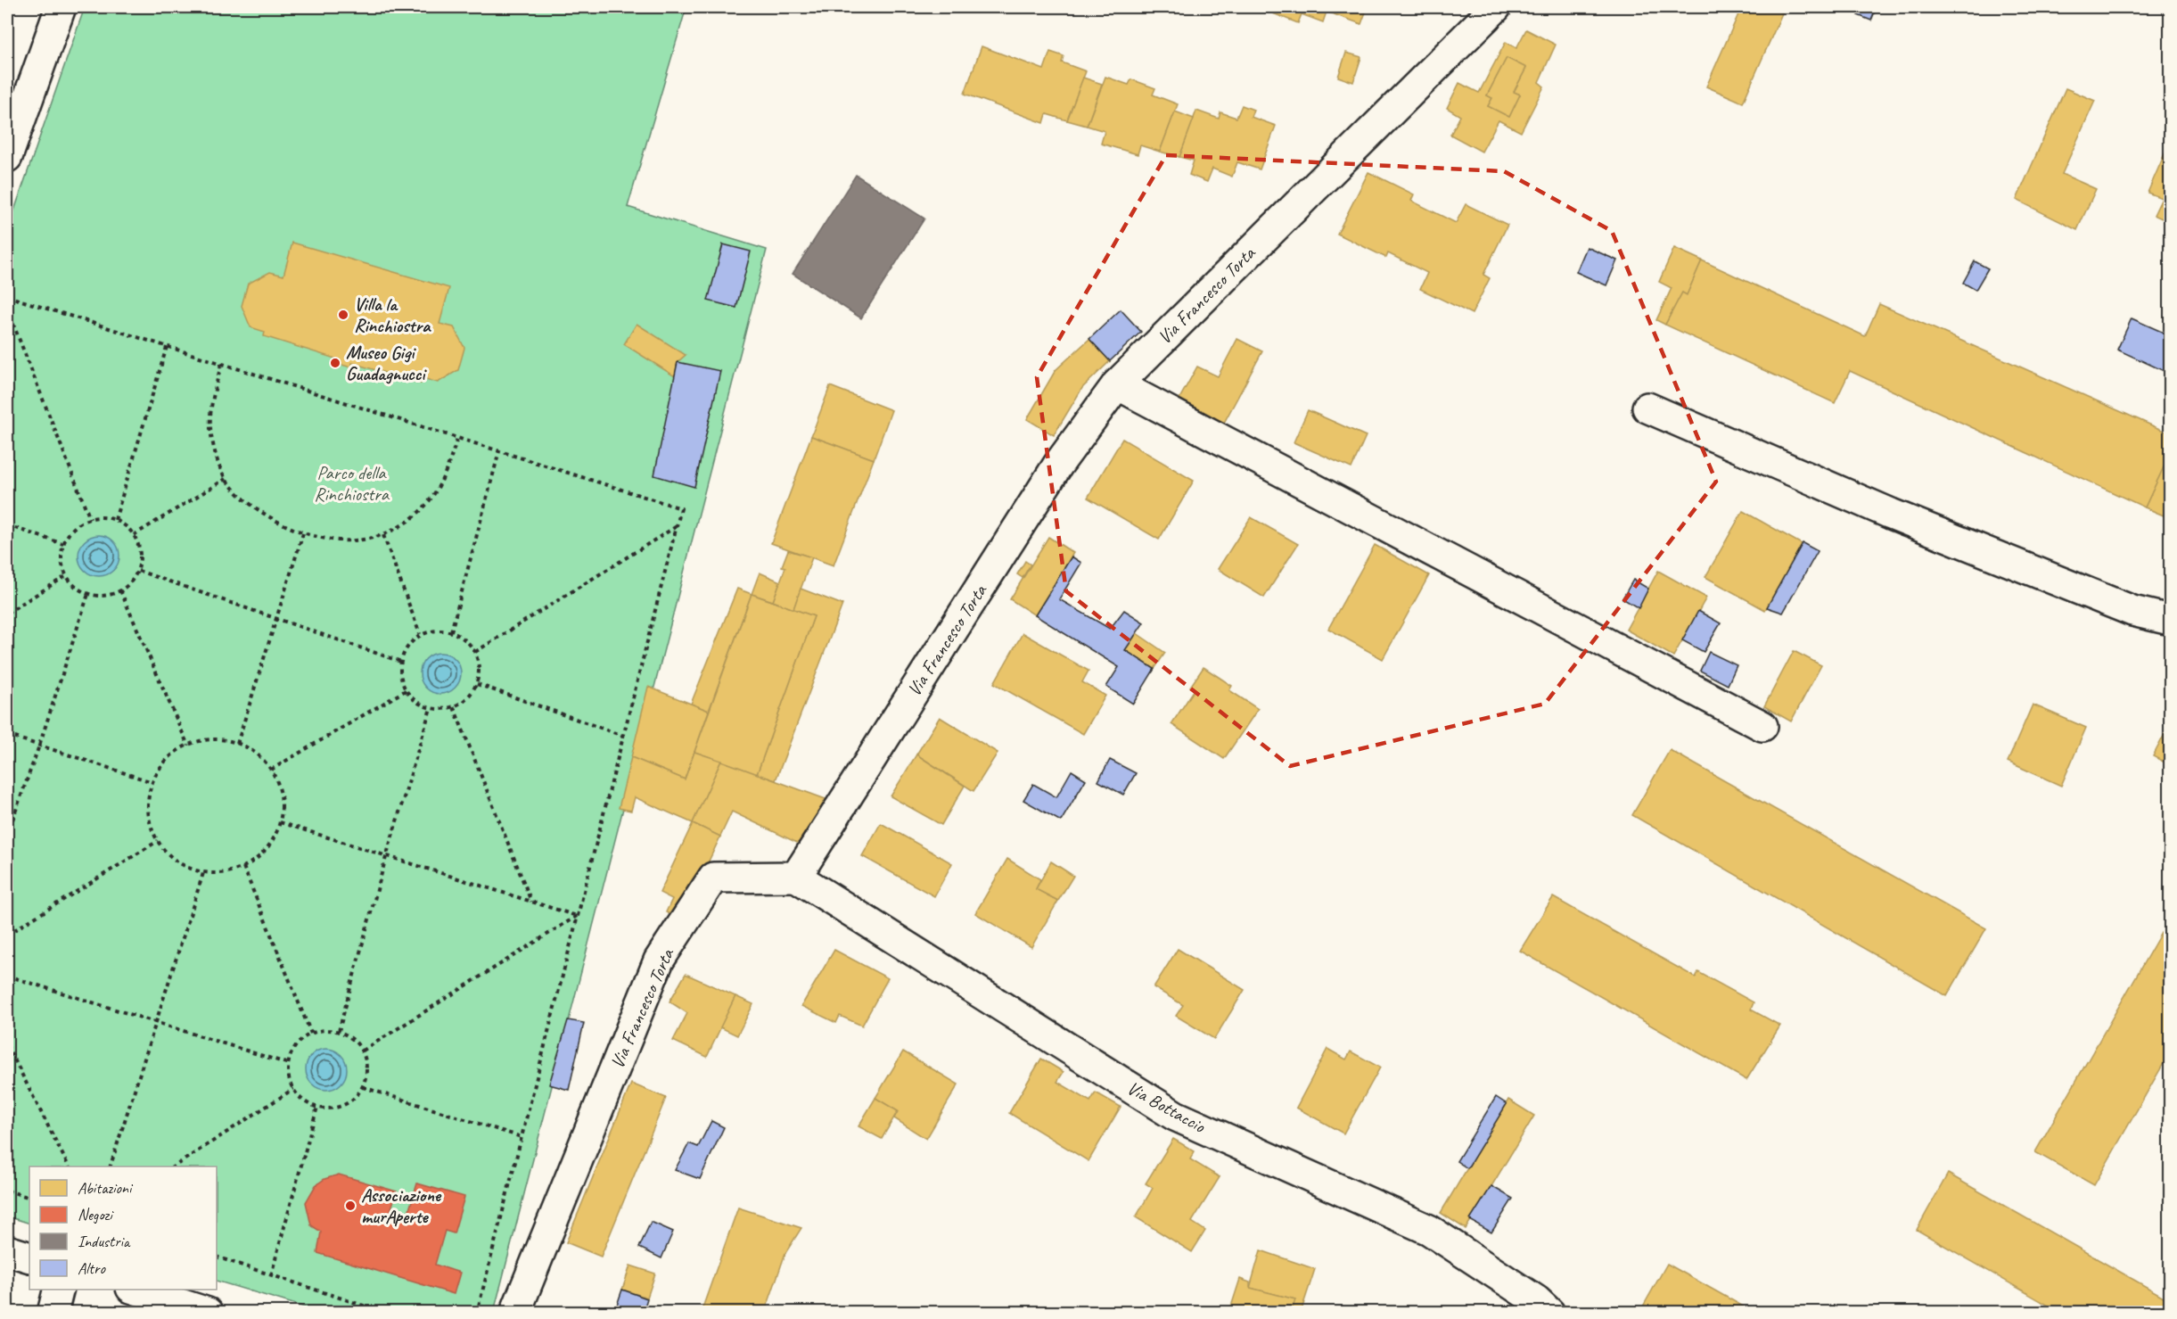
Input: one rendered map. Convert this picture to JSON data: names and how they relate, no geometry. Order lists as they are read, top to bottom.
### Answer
{
  "streets": {
    "street": ["Via Francesco Torta", "Via Bottaccio"]
  },
  "crossings": [
    ["Via Francesco Torta", "Via Bottaccio"]
  ],
  "parks": ["Parco della Rinchiostra"],
  "places": ["Villa la Rinchiostra", "Museo Gigi Guadagnucci", "Associazione murAperte"],
  "legend": [
    "Abitazioni",
    "Negozi",
    "Industria",
    "Altro"
  ]
}
